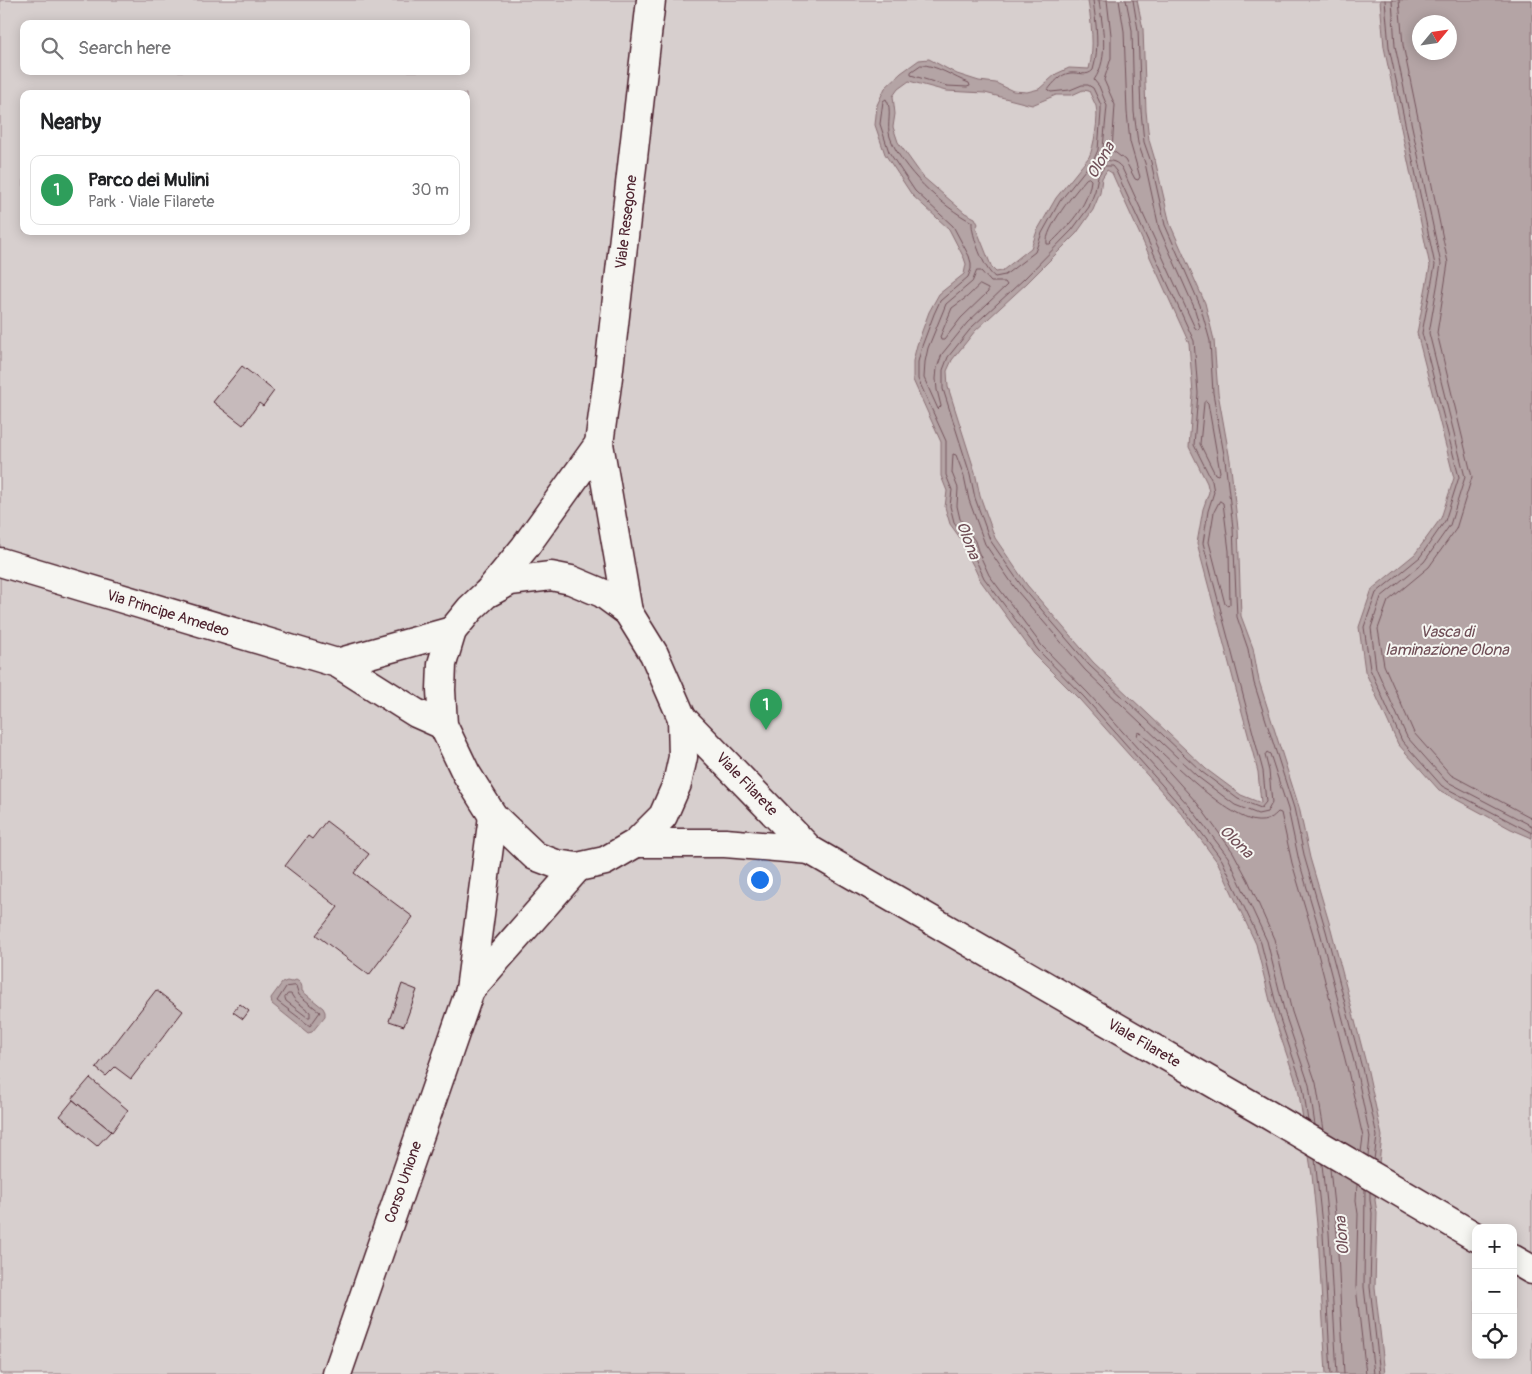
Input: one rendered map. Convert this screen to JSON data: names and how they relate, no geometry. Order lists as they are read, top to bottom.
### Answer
{
  "streets": {
    "street": [
      "Viale Resegone",
      "Via Principe Amedeo",
      "Viale Filarete",
      "Corso Unione"
    ]
  },
  "water": ["Olona", "Vasca di laminazione Olona"],
  "north": "top right",
  "page": {
    "search": "Search here",
    "heading": "Nearby",
    "list": [
      {
        "mark": "1",
        "name": "Parco dei Mulini",
        "note": "Park · Viale Filarete",
        "value": "30 m"
      }
    ],
    "pins": "1",
    "map_buttons": ["+", "−"]
  }
}
